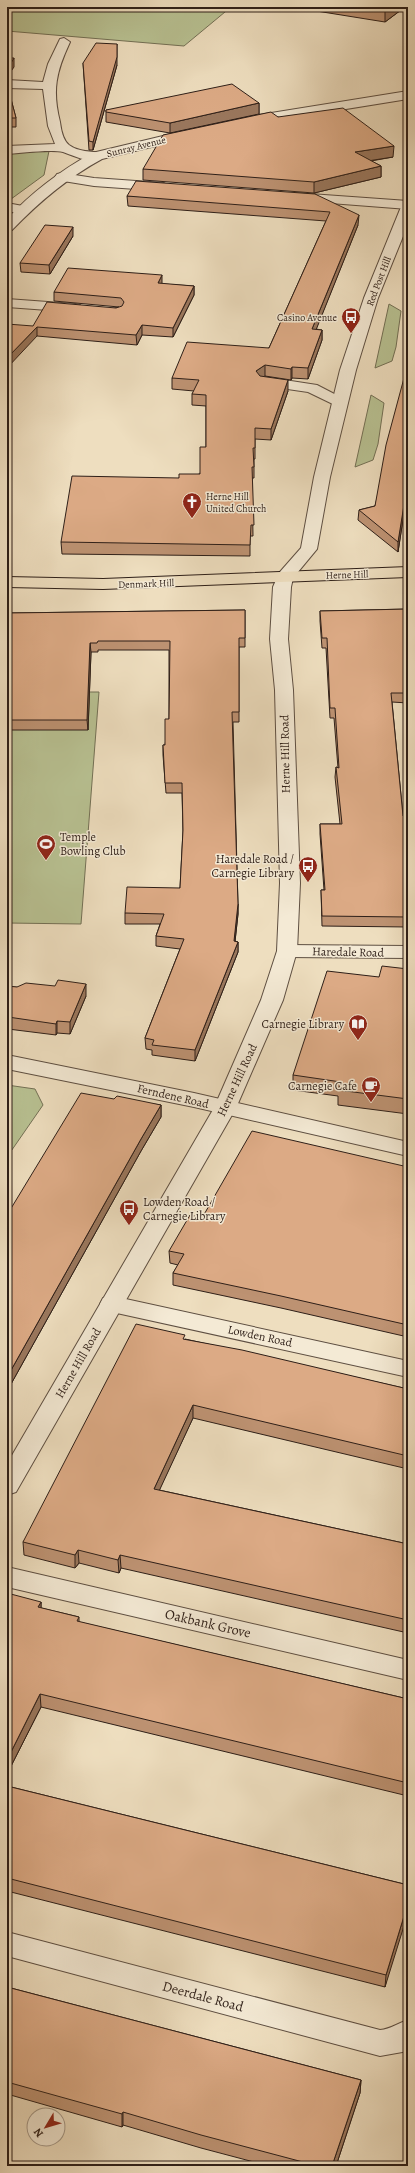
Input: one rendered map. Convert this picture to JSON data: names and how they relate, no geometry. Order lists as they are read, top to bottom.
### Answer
{
  "streets": {
    "main road": ["Herne Hill", "Denmark Hill"],
    "street": [
      "Sunray Avenue",
      "Red Post Hill",
      "Herne Hill Road",
      "Haredale Road",
      "Ferndene Road",
      "Lowden Road",
      "Oakbank Grove",
      "Deerdale Road"
    ]
  },
  "crossings": [
    ["Red Post Hill", "Herne Hill"],
    ["Red Post Hill", "Denmark Hill"],
    ["Red Post Hill", "Herne Hill Road"],
    ["Herne Hill", "Denmark Hill"],
    ["Herne Hill", "Herne Hill Road"],
    ["Denmark Hill", "Herne Hill Road"],
    ["Herne Hill Road", "Haredale Road"],
    ["Herne Hill Road", "Ferndene Road"],
    ["Herne Hill Road", "Lowden Road"]
  ],
  "places": {
    "bus stop": ["Casino Avenue", "Haredale Road / Carnegie Library", "Lowden Road / Carnegie Library"],
    "church": ["Herne Hill United Church"],
    "sports": ["Temple Bowling Club"],
    "library": ["Carnegie Library"],
    "cafe": ["Carnegie Cafe"]
  },
  "north": "bottom left"
}
